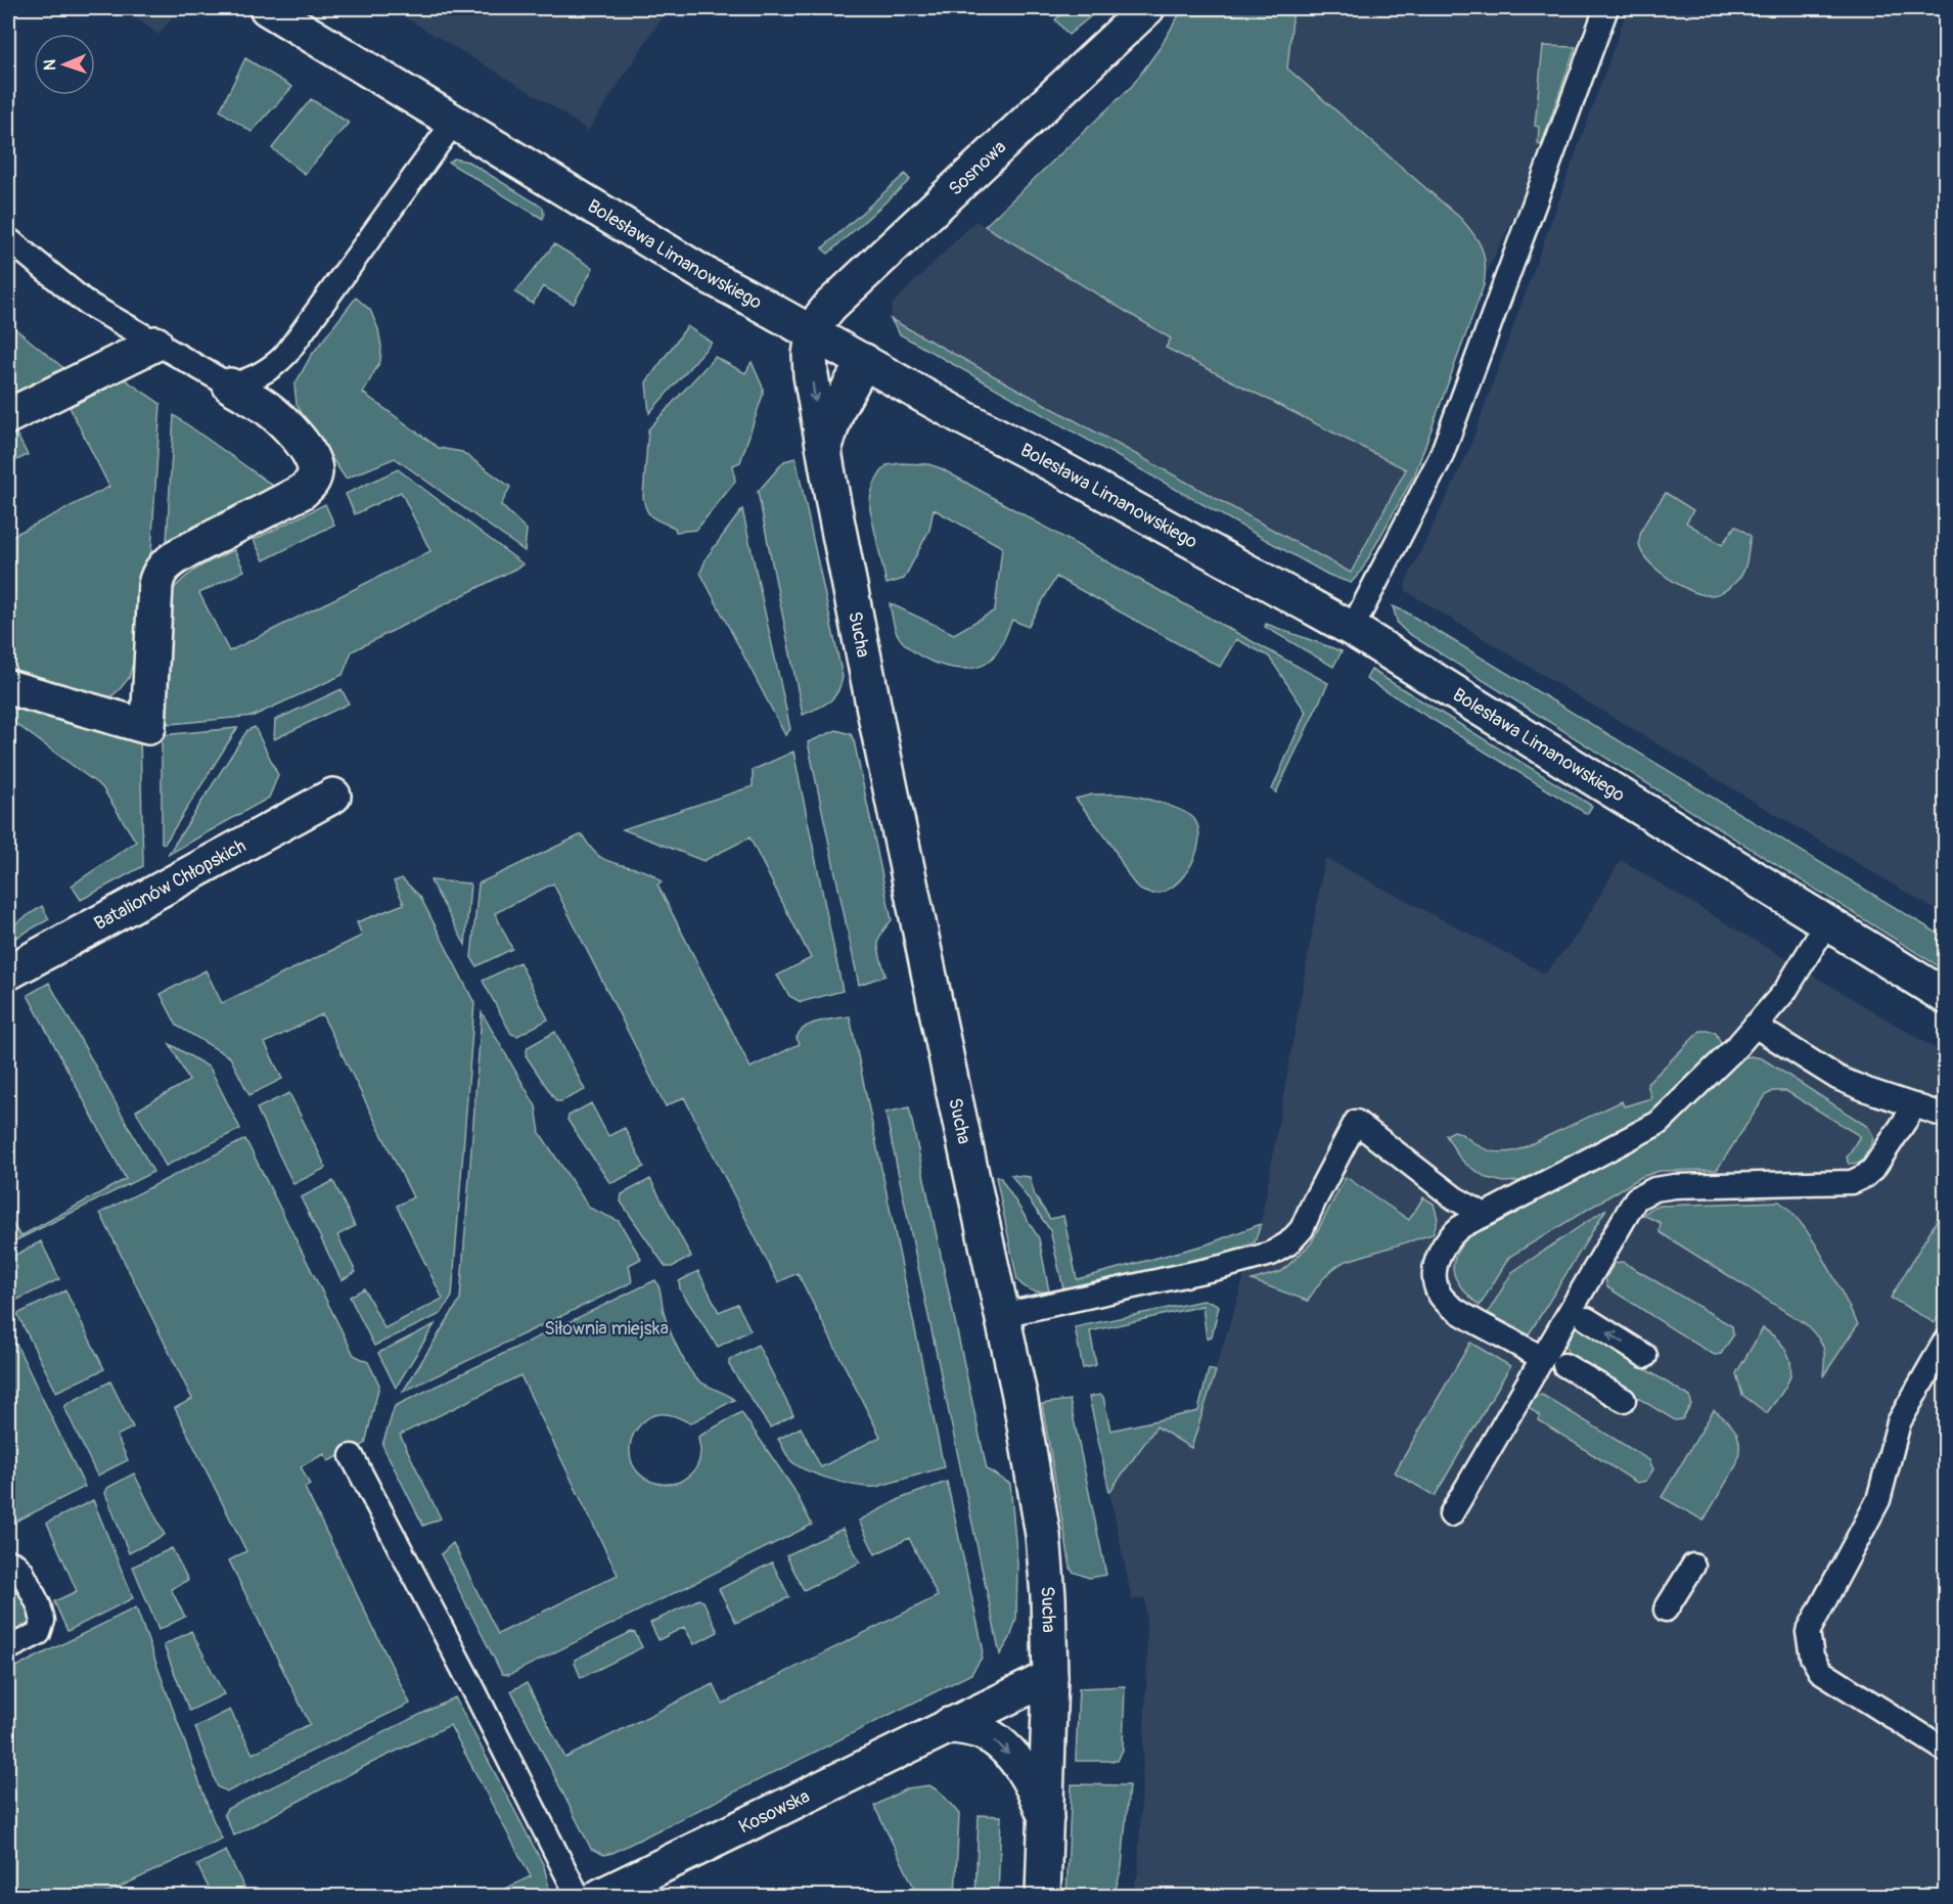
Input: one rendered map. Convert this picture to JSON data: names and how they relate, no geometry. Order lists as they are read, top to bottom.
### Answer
{
  "streets": {
    "street": [
      "Sosnowa",
      "Bolesława Limanowskiego",
      "Sucha",
      "Batalionów Chłopskich",
      "Kosowska"
    ]
  },
  "crossings": [
    ["Sosnowa", "Bolesława Limanowskiego"],
    ["Bolesława Limanowskiego", "Sucha"],
    ["Sucha", "Kosowska"]
  ],
  "parks": ["Siłownia miejska"],
  "north": "left"
}
